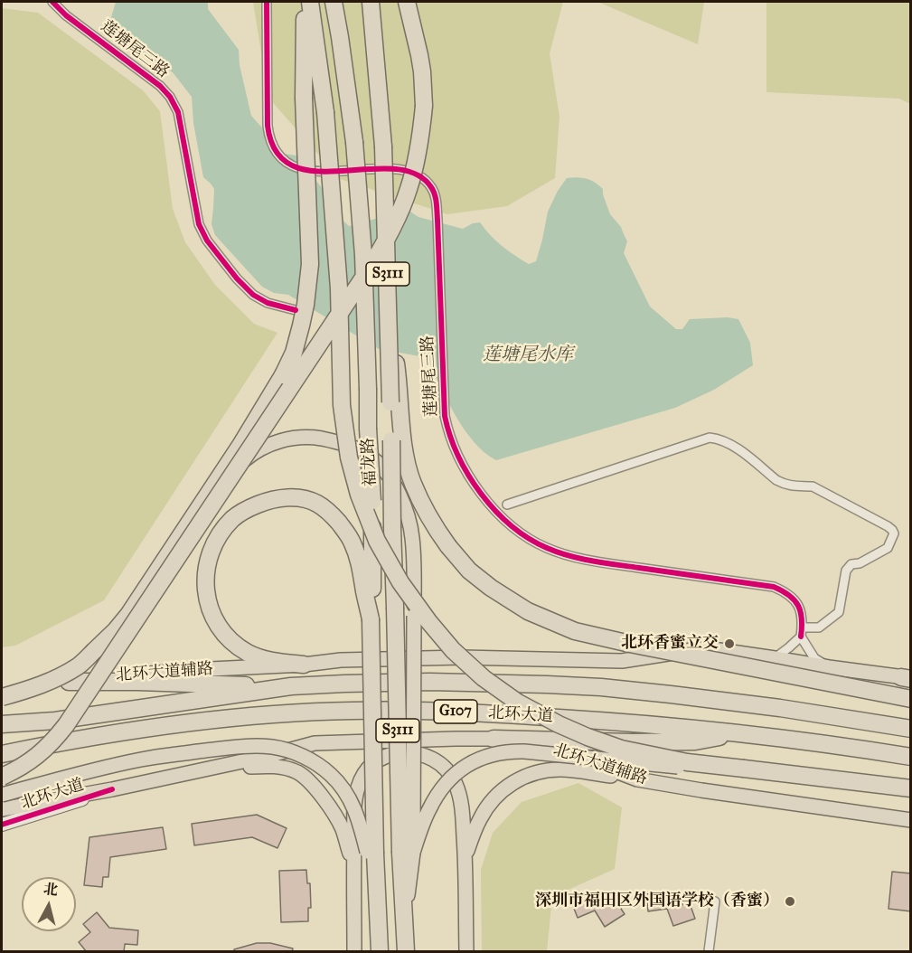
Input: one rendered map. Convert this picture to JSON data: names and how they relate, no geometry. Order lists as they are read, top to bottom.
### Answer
{
  "streets": {
    "highway": [
      "S3111",
      "福龙路",
      "G107",
      "北环大道"
    ],
    "main road": ["北环大道辅路"],
    "street": ["莲塘尾三路"]
  },
  "crossings": [
    ["北环大道辅路", "北环大道"]
  ],
  "water": ["莲塘尾水库"],
  "places": ["北环香蜜立交", "深圳市福田区外国语学校（香蜜）"],
  "north": "top"
}
